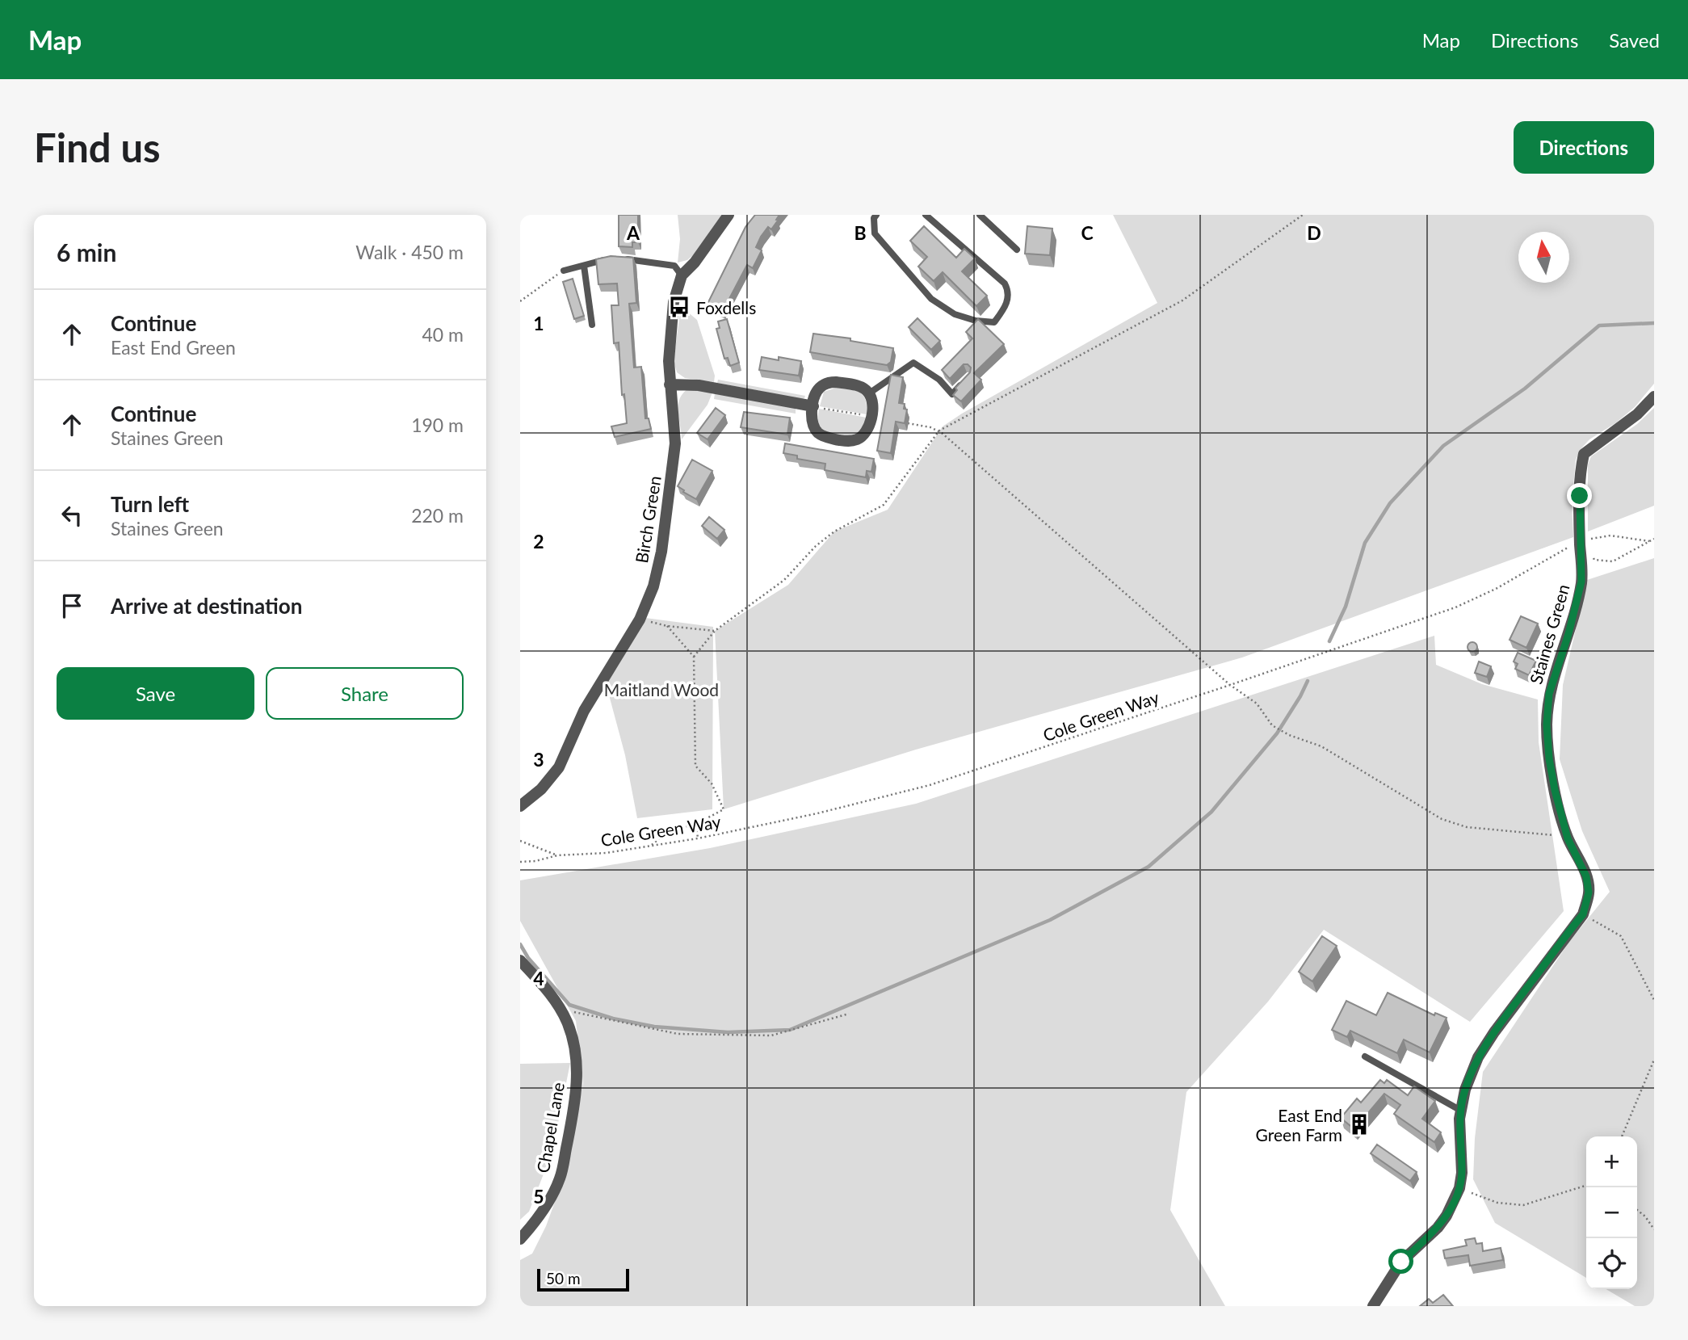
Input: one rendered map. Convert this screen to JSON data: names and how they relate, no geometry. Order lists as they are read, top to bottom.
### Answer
{
  "streets": {
    "street": ["Birch Green", "Staines Green", "Chapel Lane"],
    "path": ["Cole Green Way"]
  },
  "crossings": [
    ["Staines Green", "Cole Green Way"]
  ],
  "parks": ["Maitland Wood"],
  "places": {
    "bus stop": ["Foxdells"],
    "building": ["East End Green Farm"]
  },
  "scale_bar": "50 m",
  "north": "top",
  "page": {
    "header": "Map",
    "nav": ["Map", "Directions", "Saved"],
    "buttons": [
      "Directions",
      ["Save", "Share"]
    ],
    "title": "Find us",
    "heading": ["6 min", "Walk · 450 m"],
    "list": [
      ["Continue", "East End Green", "40 m"],
      ["Continue", "Staines Green", "190 m"],
      ["Turn left", "Staines Green", "220 m"],
      "Arrive at destination"
    ],
    "map_buttons": ["+", "−"],
    "scale": "50 m"
  },
  "grid": {
    "columns": [
      "A",
      "B",
      "C",
      "D"
    ],
    "rows": [
      "1",
      "2",
      "3",
      "4",
      "5"
    ]
  }
}
